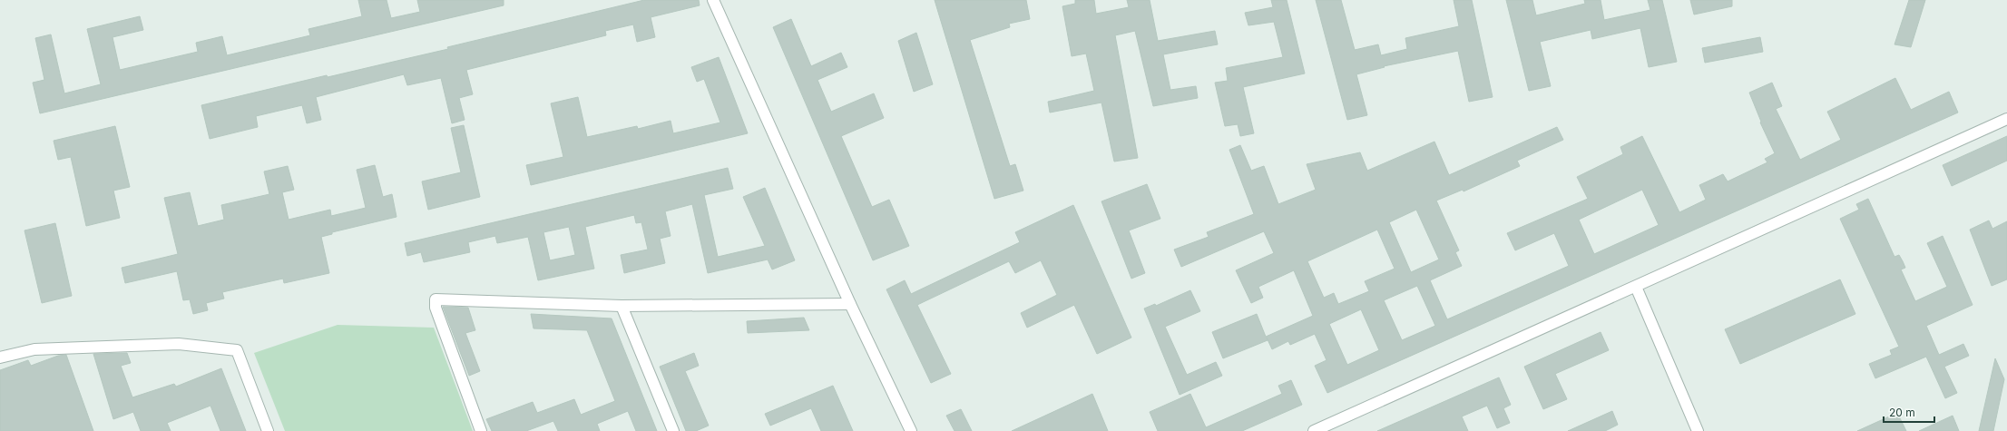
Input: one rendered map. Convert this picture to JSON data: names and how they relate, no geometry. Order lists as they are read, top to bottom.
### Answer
{
  "scale_bar": "20 m"
}
